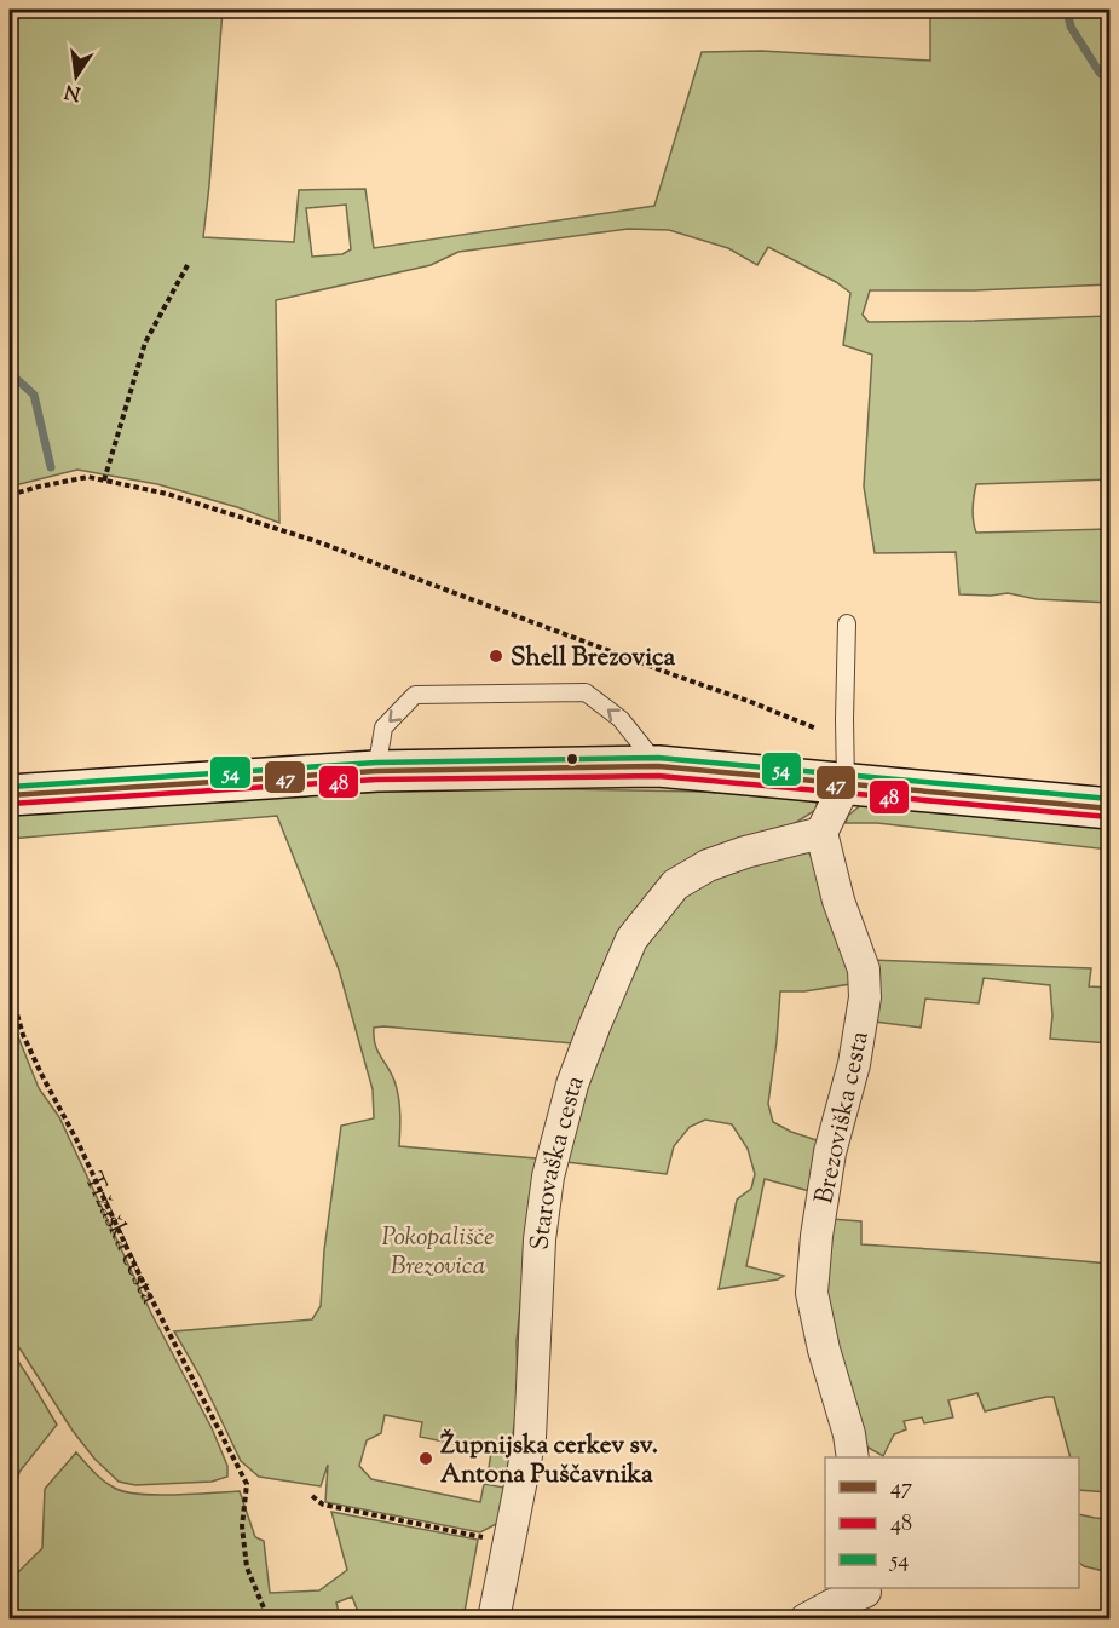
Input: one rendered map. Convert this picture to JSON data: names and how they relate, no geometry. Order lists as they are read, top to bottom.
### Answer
{
  "streets": {
    "street": ["Brezoviška cesta", "Starovaška cesta"],
    "path": ["Tržaška cesta"]
  },
  "crossings": [
    ["Brezoviška cesta", "Starovaška cesta"]
  ],
  "parks": ["Pokopališče Brezovica"],
  "places": ["Shell Brezovica", "Župnijska cerkev sv. Antona Puščavnika"],
  "lines": ["transit line 54", "transit line 47", "transit line 48"],
  "legend": ["47", "48", "54"],
  "north": "bottom"
}
